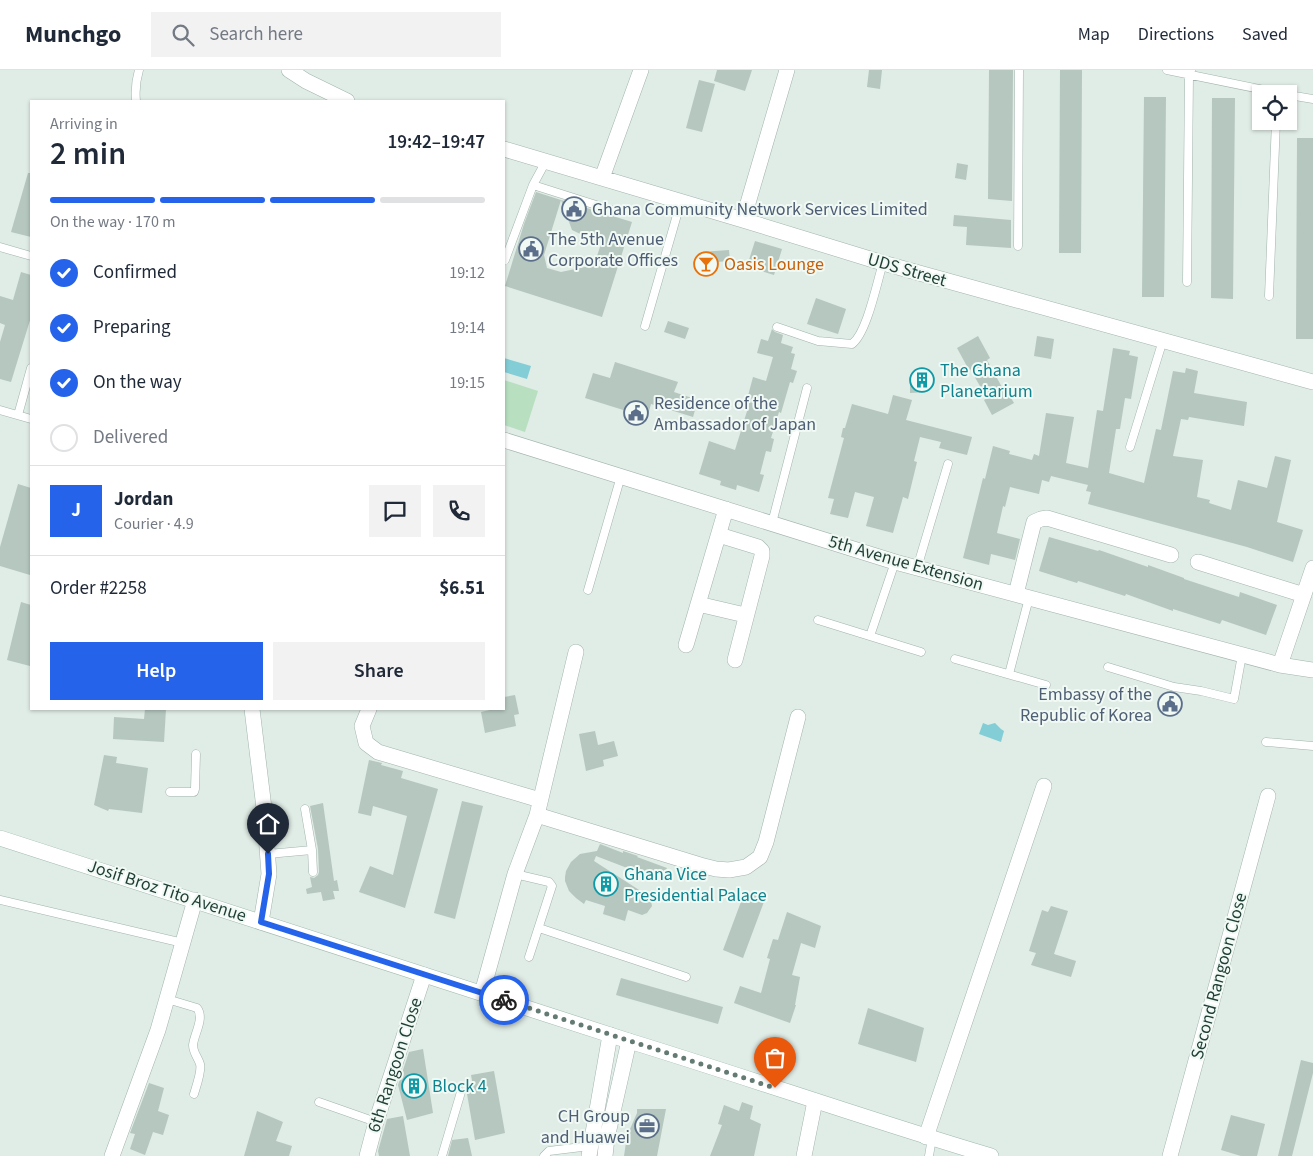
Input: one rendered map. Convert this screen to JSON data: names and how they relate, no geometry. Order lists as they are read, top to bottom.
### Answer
{
  "streets": {
    "street": [
      "UDS Street",
      "5th Avenue Extension",
      "Josif Broz Tito Avenue",
      "Second Rangoon Close",
      "6th Rangoon Close"
    ]
  },
  "crossings": [
    ["Josif Broz Tito Avenue", "6th Rangoon Close"]
  ],
  "places": {
    "public building": [
      "Ghana Community Network Services Limited",
      "The 5th Avenue Corporate Offices",
      "Residence of the Ambassador of Japan",
      "Embassy of the Republic of Korea"
    ],
    "bar": ["Oasis Lounge"],
    "building": ["The Ghana Planetarium", "Ghana Vice Presidential Palace", "Block 4"],
    "office": ["CH Group and Huawei"]
  },
  "page": {
    "header": "Munchgo",
    "search": "Search here",
    "nav": ["Map", "Directions", "Saved"],
    "heading": ["2 min", "Arriving in", "19:42–19:47"],
    "panel": [
      "Jordan",
      "Courier · 4.9",
      "Order #2258",
      "$6.51"
    ],
    "bar": "On the way · 170 m",
    "list": [
      ["Confirmed", "19:12"],
      ["Preparing", "19:14"],
      ["On the way", "19:15"],
      "Delivered"
    ],
    "round": "J",
    "buttons": ["Help", "Share"]
  }
}
